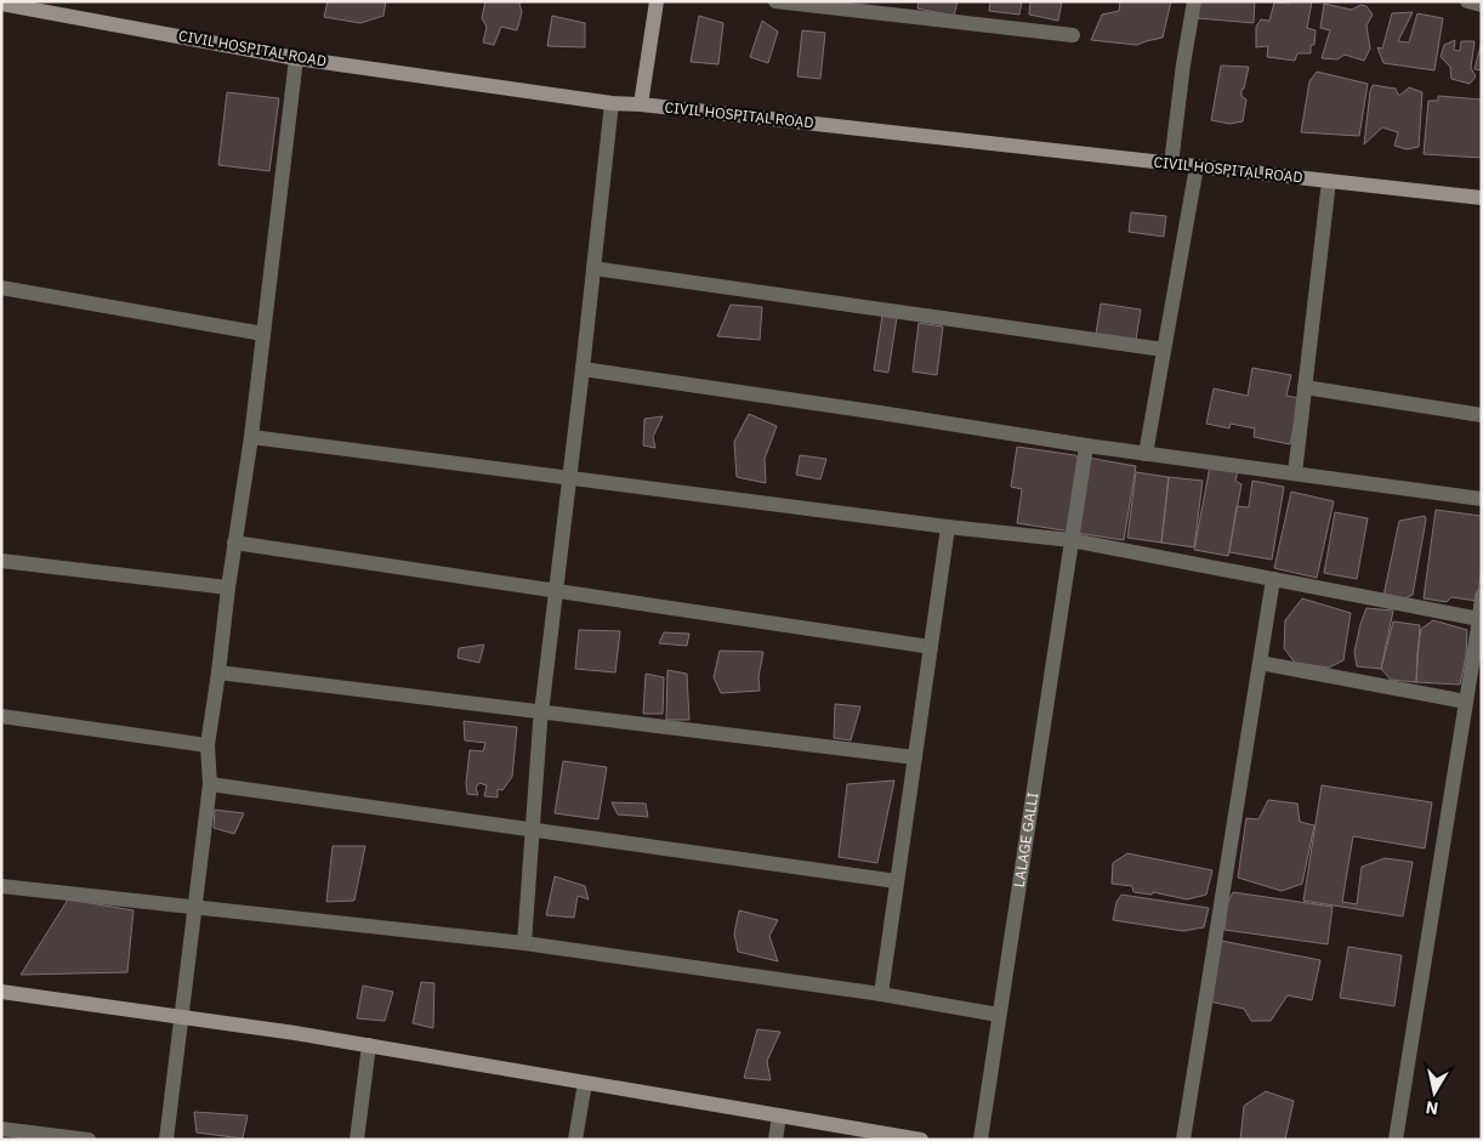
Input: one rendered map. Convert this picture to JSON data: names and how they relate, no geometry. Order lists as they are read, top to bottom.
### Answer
{
  "streets": {
    "main road": ["CIVIL HOSPITAL ROAD"],
    "street": ["LALAGE GALLI"]
  },
  "north": "bottom"
}
